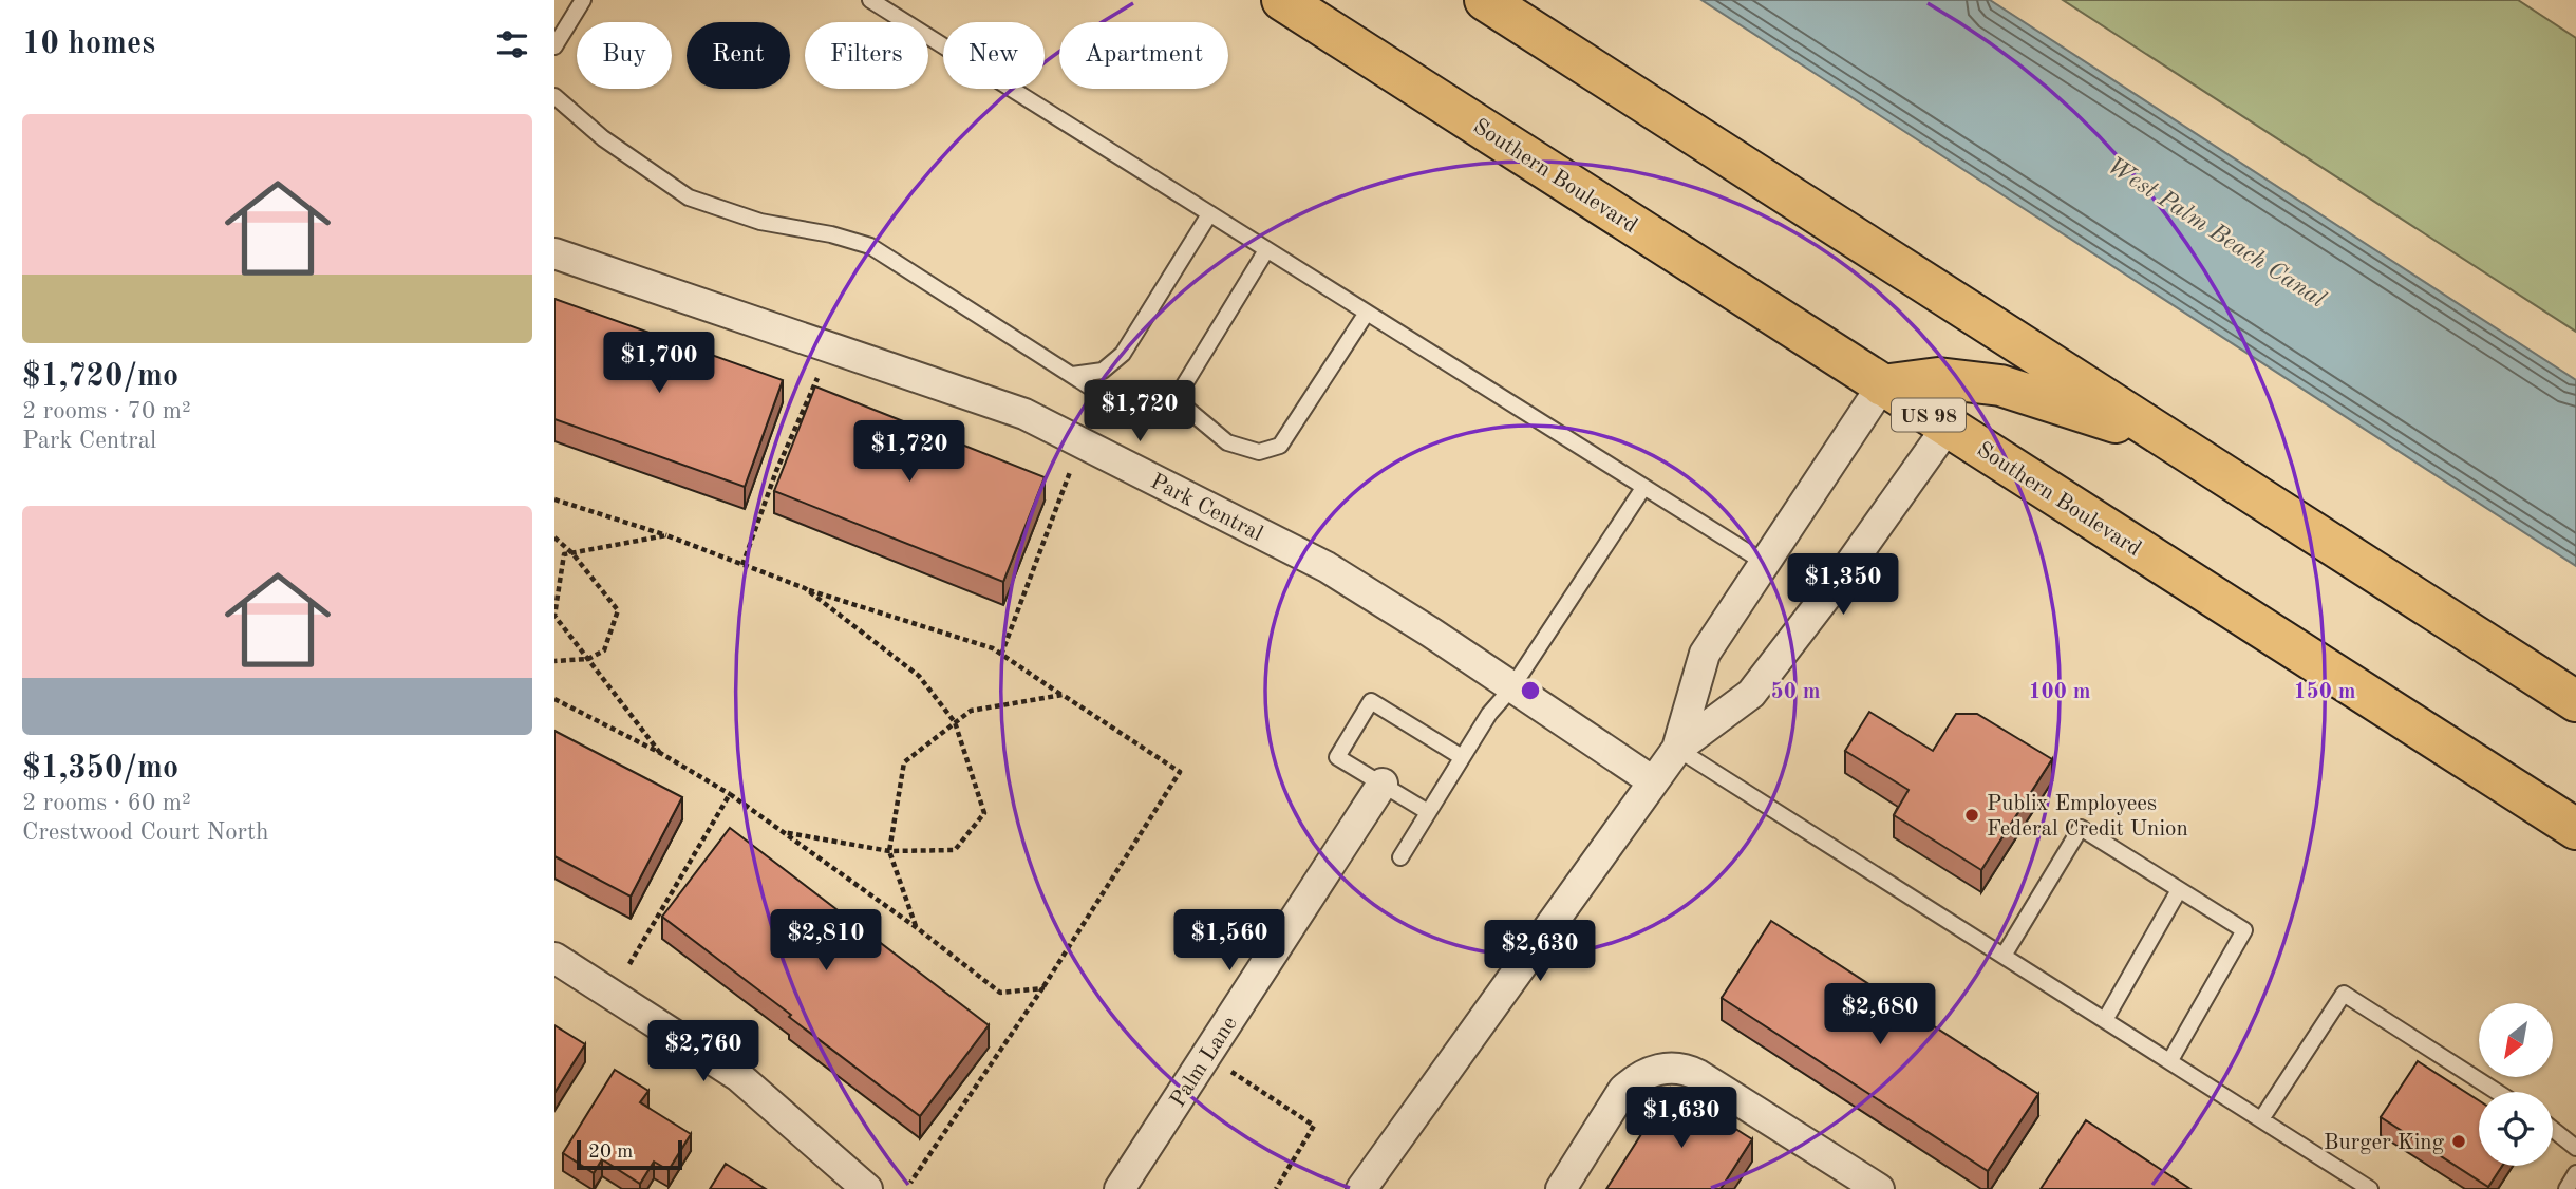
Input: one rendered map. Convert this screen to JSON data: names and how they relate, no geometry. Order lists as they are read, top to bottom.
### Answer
{
  "streets": {
    "highway": ["Southern Boulevard", "US 98"],
    "street": ["Park Central", "Palm Lane"]
  },
  "water": ["West Palm Beach Canal"],
  "places": ["Publix Employees Federal Credit Union", "Burger King"],
  "scale_bar": "20 m",
  "north": "bottom left",
  "page": {
    "heading": "10 homes",
    "chip": [
      "Buy",
      "Rent",
      "Filters",
      "New",
      "Apartment"
    ],
    "list": [
      {
        "name": "$1,720/mo",
        "note": "2 rooms · 70 m² · Park Central"
      },
      {
        "name": "$1,350/mo",
        "note": "2 rooms · 60 m² · Crestwood Court North"
      }
    ],
    "price": [
      "$1,700",
      "$1,720",
      "$1,720",
      "$1,350",
      "$2,810",
      "$1,560",
      "$2,630",
      "$2,680",
      "$2,760",
      "$1,630"
    ],
    "scale": "20 m"
  },
  "rings": ["50 m", "100 m", "150 m"]
}
